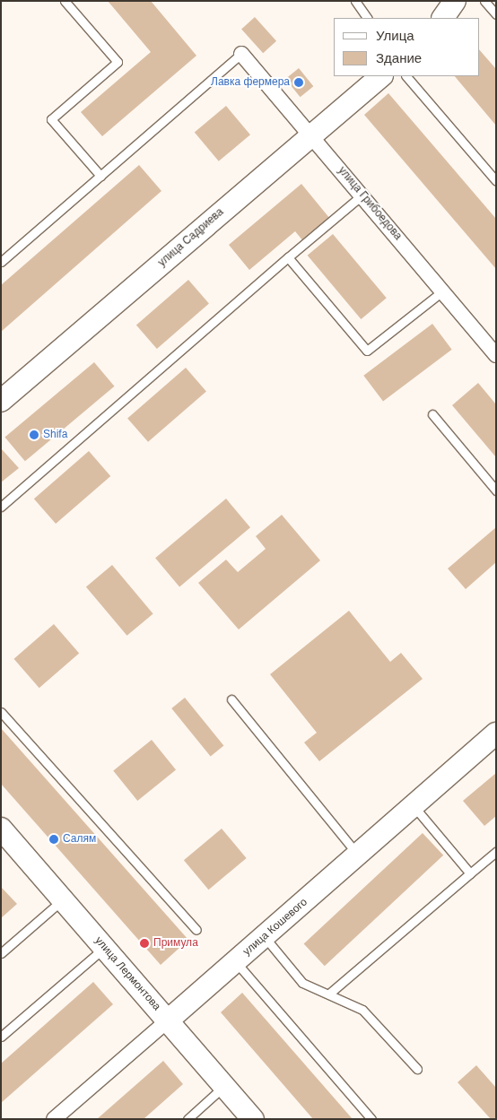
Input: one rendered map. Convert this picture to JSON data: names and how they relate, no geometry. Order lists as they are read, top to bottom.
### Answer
{
  "streets": {
    "street": [
      "улица Грибоедова",
      "улица Садриева",
      "улица Кошевого",
      "улица Лермонтова"
    ]
  },
  "crossings": [
    ["улица Грибоедова", "улица Садриева"],
    ["улица Кошевого", "улица Лермонтова"]
  ],
  "places": [
    "Лавка фермера",
    "Shifa",
    "Салям",
    "Примула"
  ],
  "legend": ["Улица", "Здание"]
}
